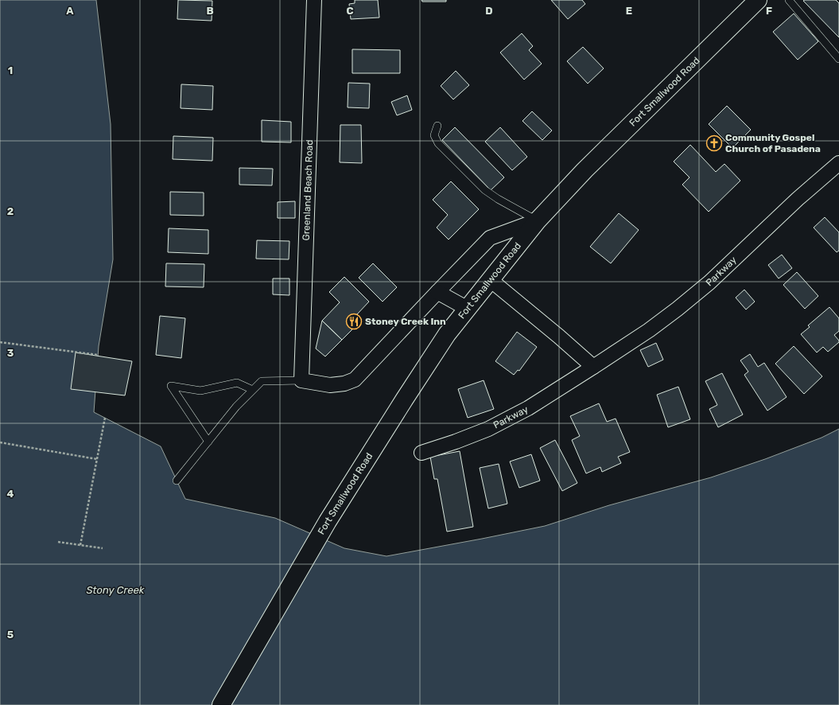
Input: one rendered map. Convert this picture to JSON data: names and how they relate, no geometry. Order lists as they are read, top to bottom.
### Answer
{
  "streets": {
    "main road": ["Fort Smallwood Road"],
    "street": ["Greenland Beach Road", "Parkway"]
  },
  "water": ["Stony Creek"],
  "places": {
    "church": ["Community Gospel Church of Pasadena"],
    "restaurant": ["Stoney Creek Inn"]
  },
  "grid": {
    "columns": [
      "A",
      "B",
      "C",
      "D",
      "E",
      "F"
    ],
    "rows": [
      "1",
      "2",
      "3",
      "4",
      "5"
    ]
  }
}
